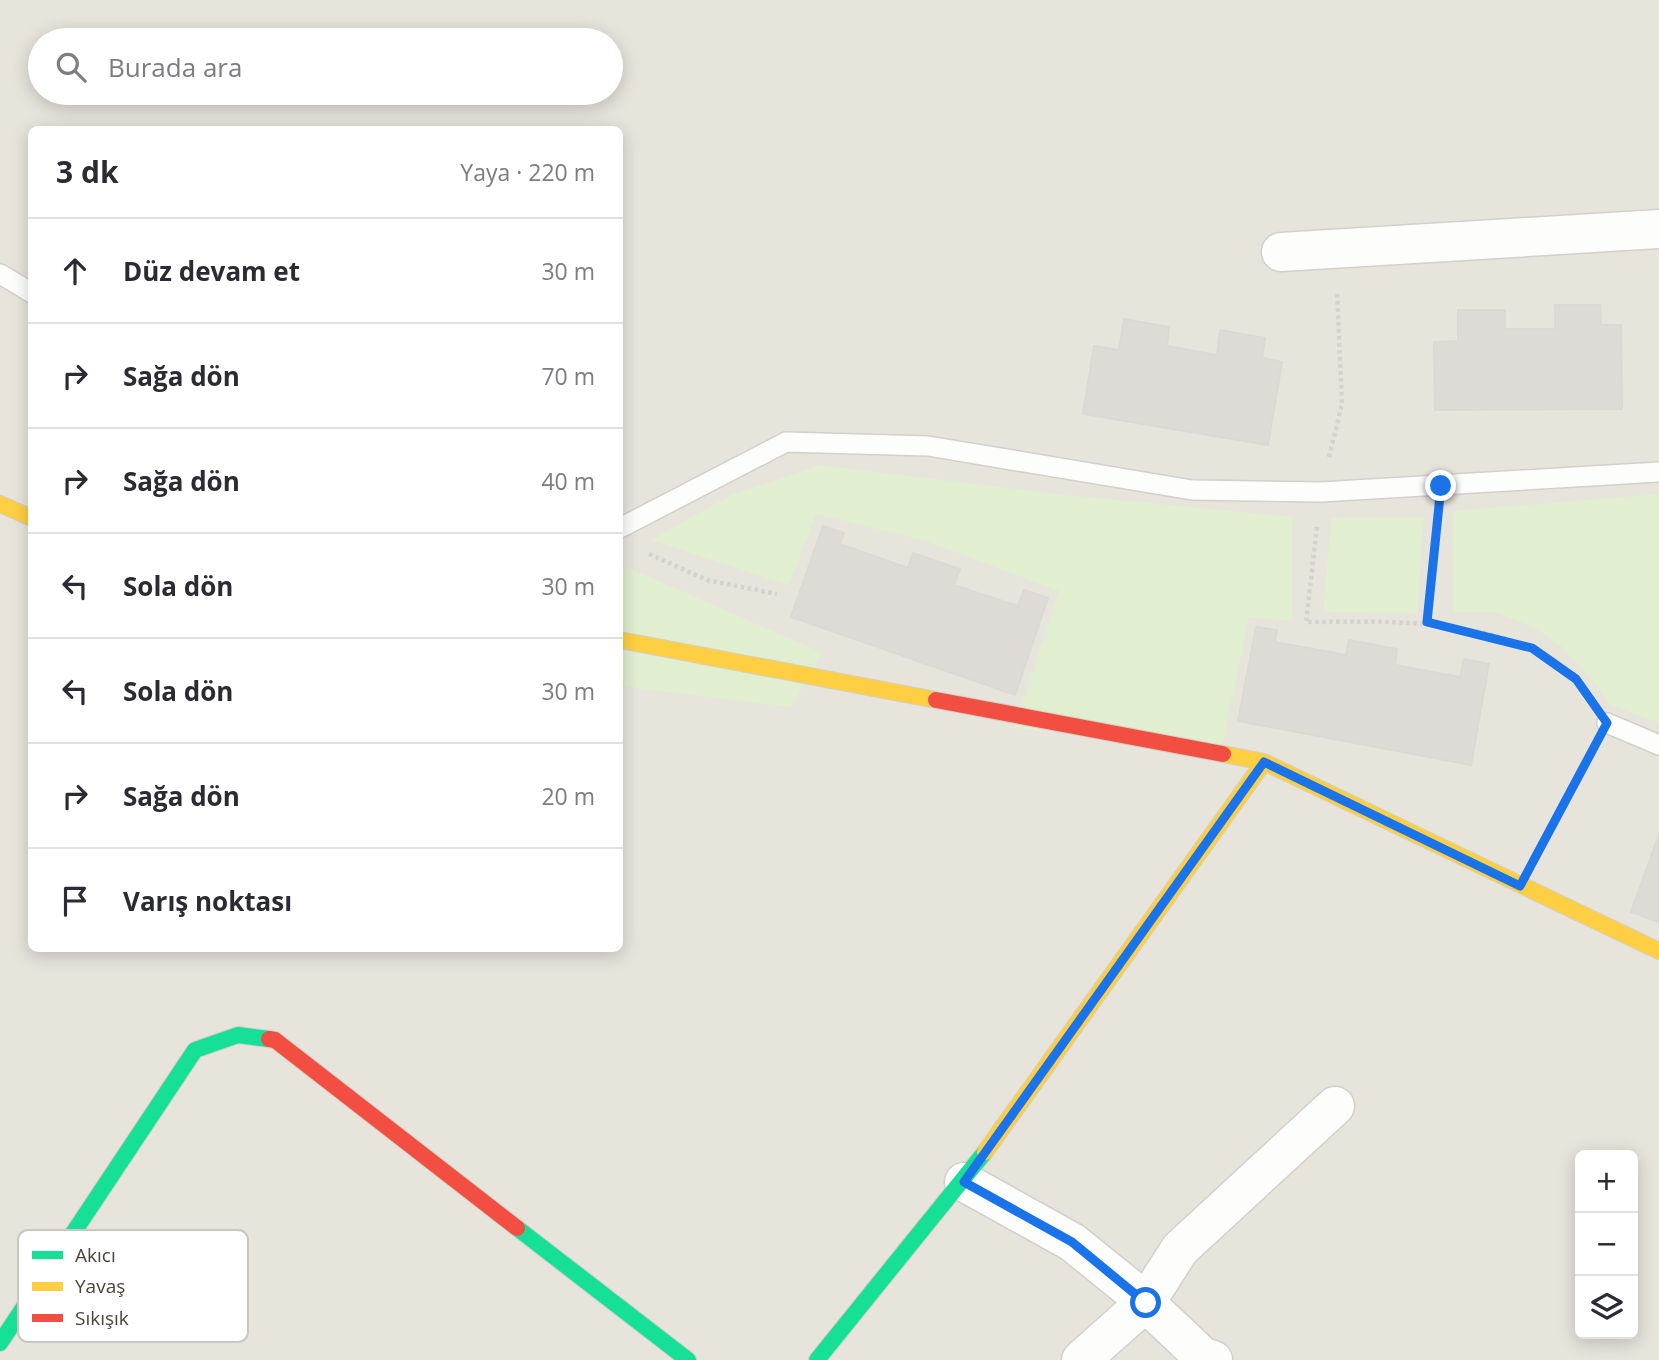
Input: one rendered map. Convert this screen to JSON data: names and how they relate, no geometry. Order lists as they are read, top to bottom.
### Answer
{
  "legend": ["Akıcı", "Yavaş", "Sıkışık"],
  "page": {
    "search": "Burada ara",
    "heading": ["3 dk", "Yaya · 220 m"],
    "list": [
      ["Düz devam et", "30 m"],
      ["Sağa dön", "70 m"],
      ["Sağa dön", "40 m"],
      ["Sola dön", "30 m"],
      ["Sola dön", "30 m"],
      ["Sağa dön", "20 m"],
      "Varış noktası"
    ],
    "map_buttons": ["+", "−"]
  }
}
